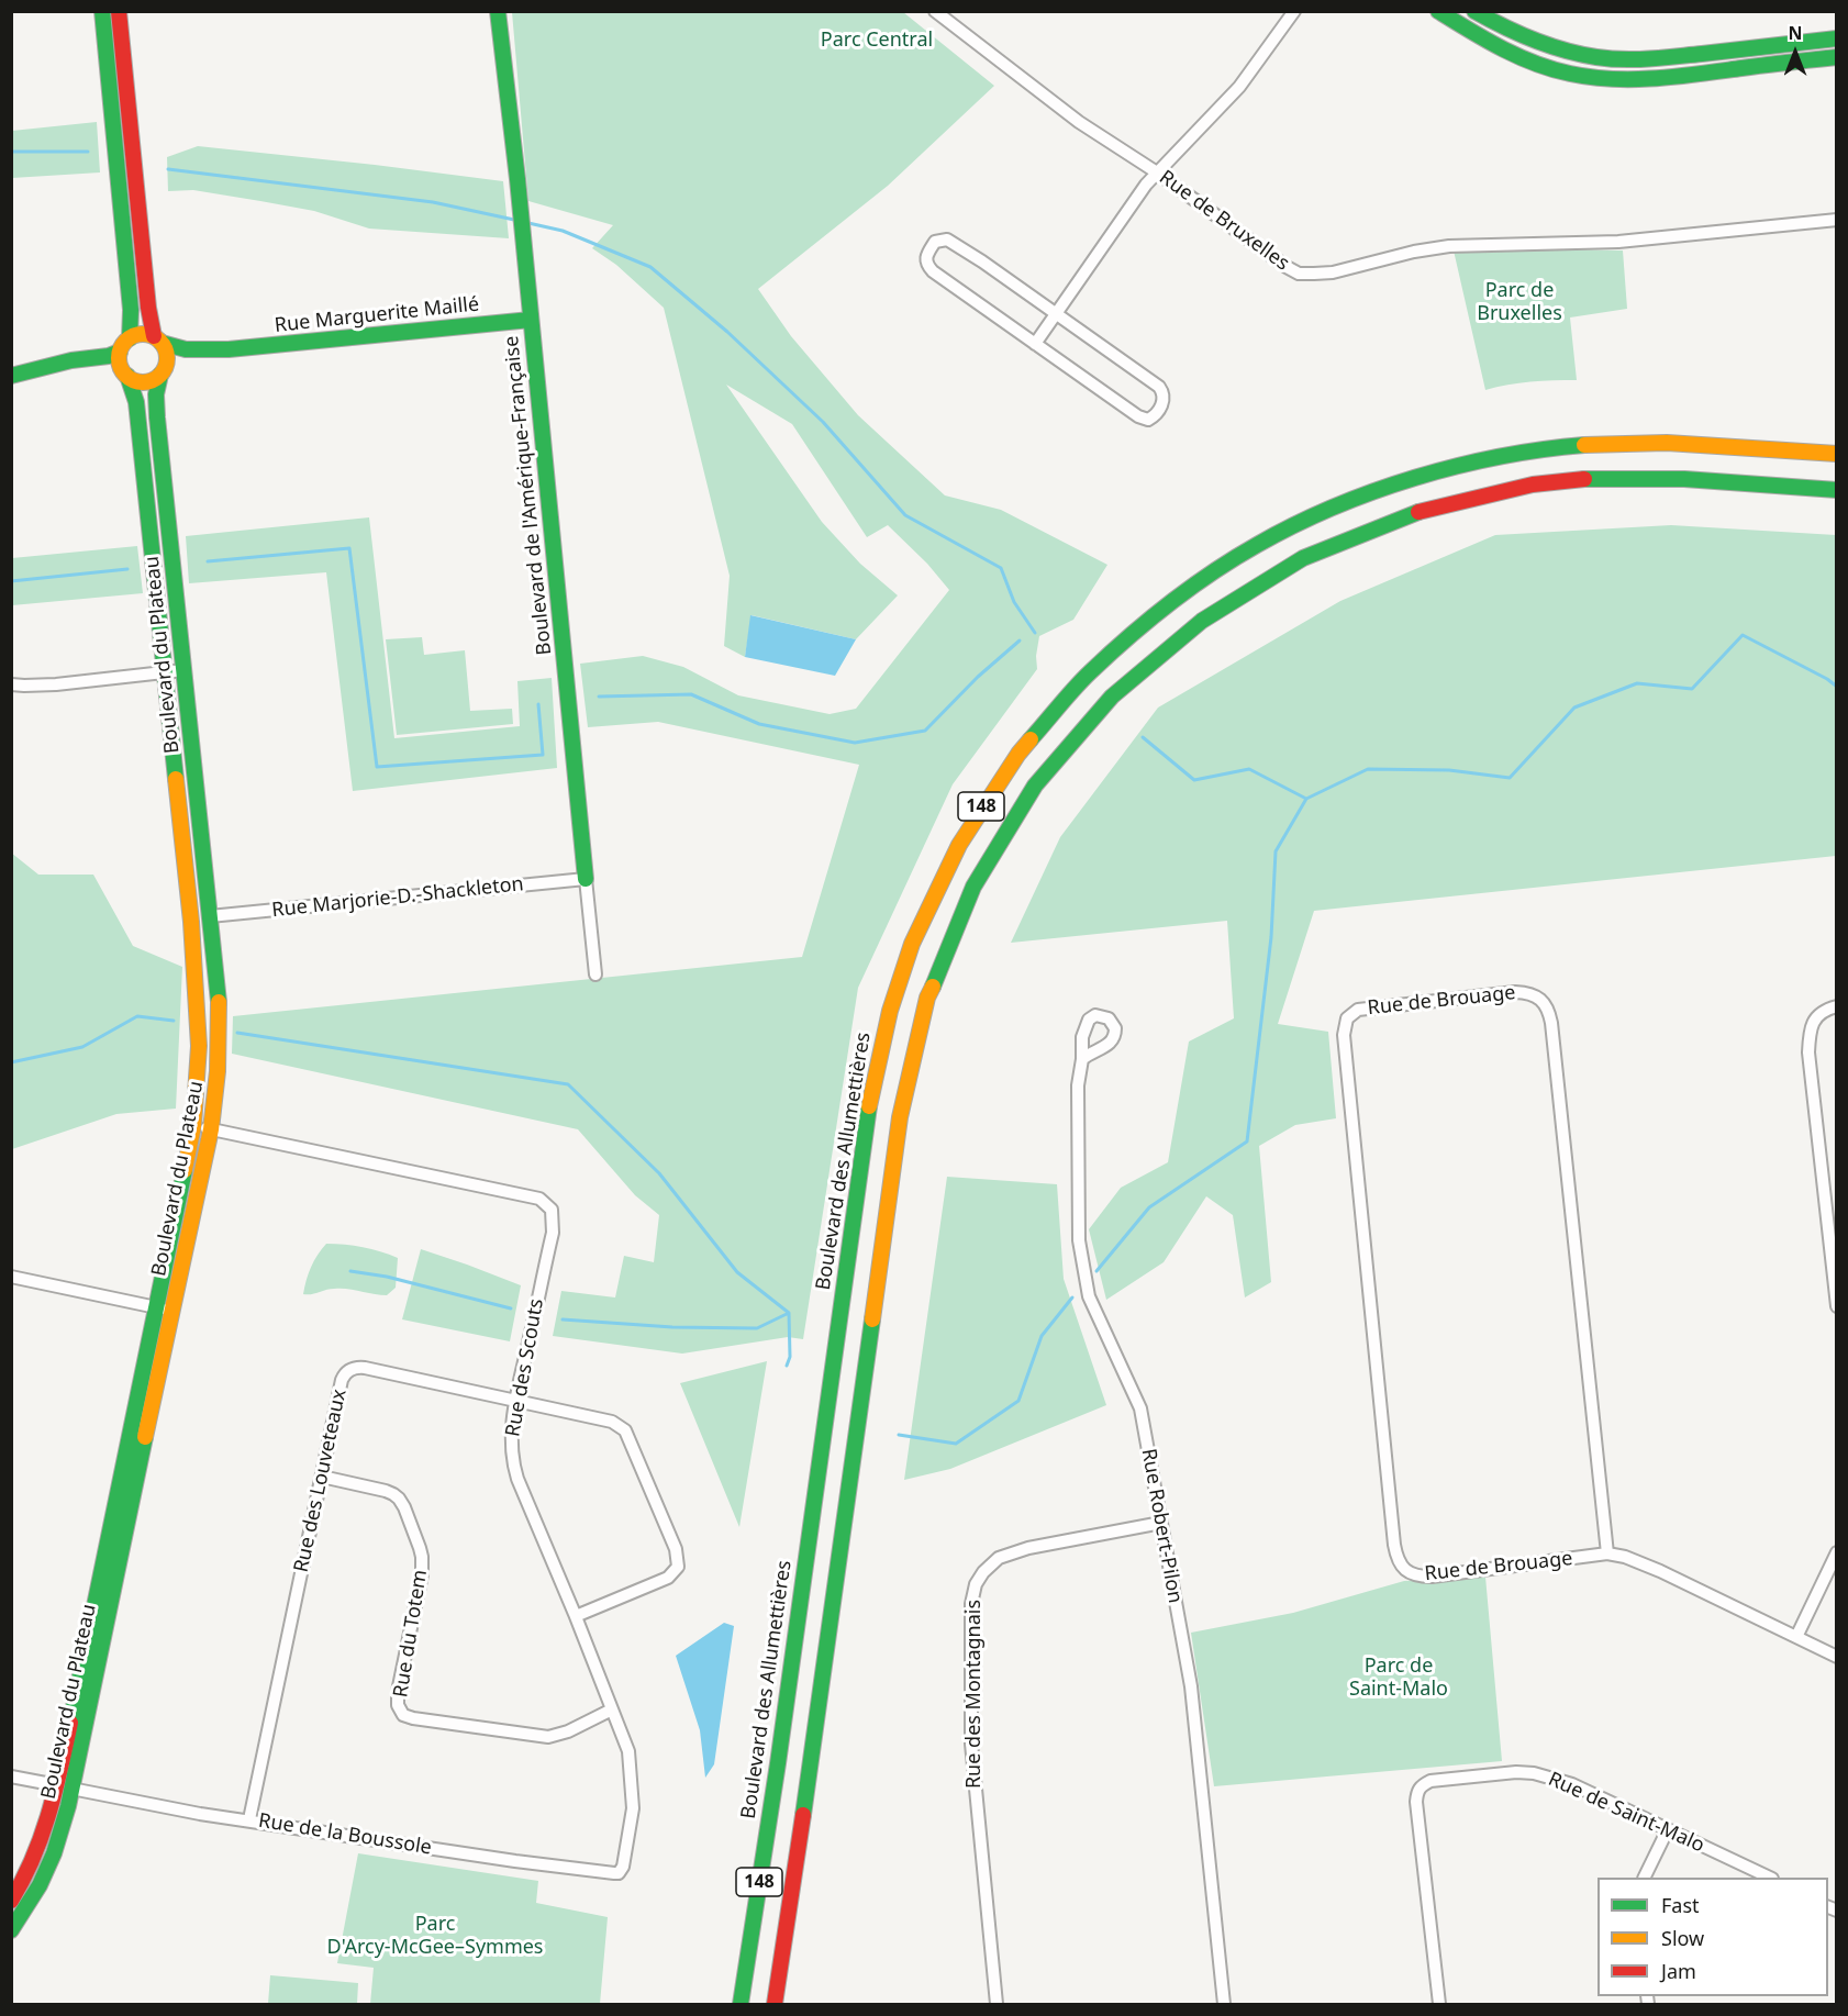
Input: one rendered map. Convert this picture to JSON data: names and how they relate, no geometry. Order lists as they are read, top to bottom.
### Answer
{
  "streets": {
    "main road": [
      "Rue Marguerite Maillé",
      "Boulevard de l'Amérique-Française",
      "Boulevard du Plateau",
      "148",
      "Boulevard des Allumettières"
    ],
    "street": [
      "Rue de Bruxelles",
      "Rue Marjorie-D.-Shackleton",
      "Rue de Brouage",
      "Rue des Scouts",
      "Rue des Louveteaux",
      "Rue Robert-Pilon",
      "Rue du Totem",
      "Rue des Montagnais",
      "Rue de Saint-Malo",
      "Rue de la Boussole"
    ]
  },
  "crossings": [
    ["Rue Marguerite Maillé", "Boulevard de l'Amérique-Française"],
    ["Rue Marguerite Maillé", "Boulevard du Plateau"],
    ["Boulevard de l'Amérique-Française", "Rue Marjorie-D.-Shackleton"],
    ["Boulevard du Plateau", "Rue Marjorie-D.-Shackleton"],
    ["Boulevard du Plateau", "Rue des Scouts"],
    ["Boulevard du Plateau", "Rue de la Boussole"],
    ["Rue des Scouts", "Rue des Louveteaux"],
    ["Rue des Scouts", "Rue du Totem"],
    ["Rue des Scouts", "Rue de la Boussole"],
    ["Rue des Louveteaux", "Rue du Totem"],
    ["Rue des Louveteaux", "Rue de la Boussole"],
    ["Rue Robert-Pilon", "Rue des Montagnais"]
  ],
  "parks": [
    "Parc Central",
    "Parc de Bruxelles",
    "Parc de Saint-Malo",
    "Parc D'Arcy-McGee–Symmes"
  ],
  "legend": ["Fast", "Slow", "Jam"],
  "north": "top"
}
